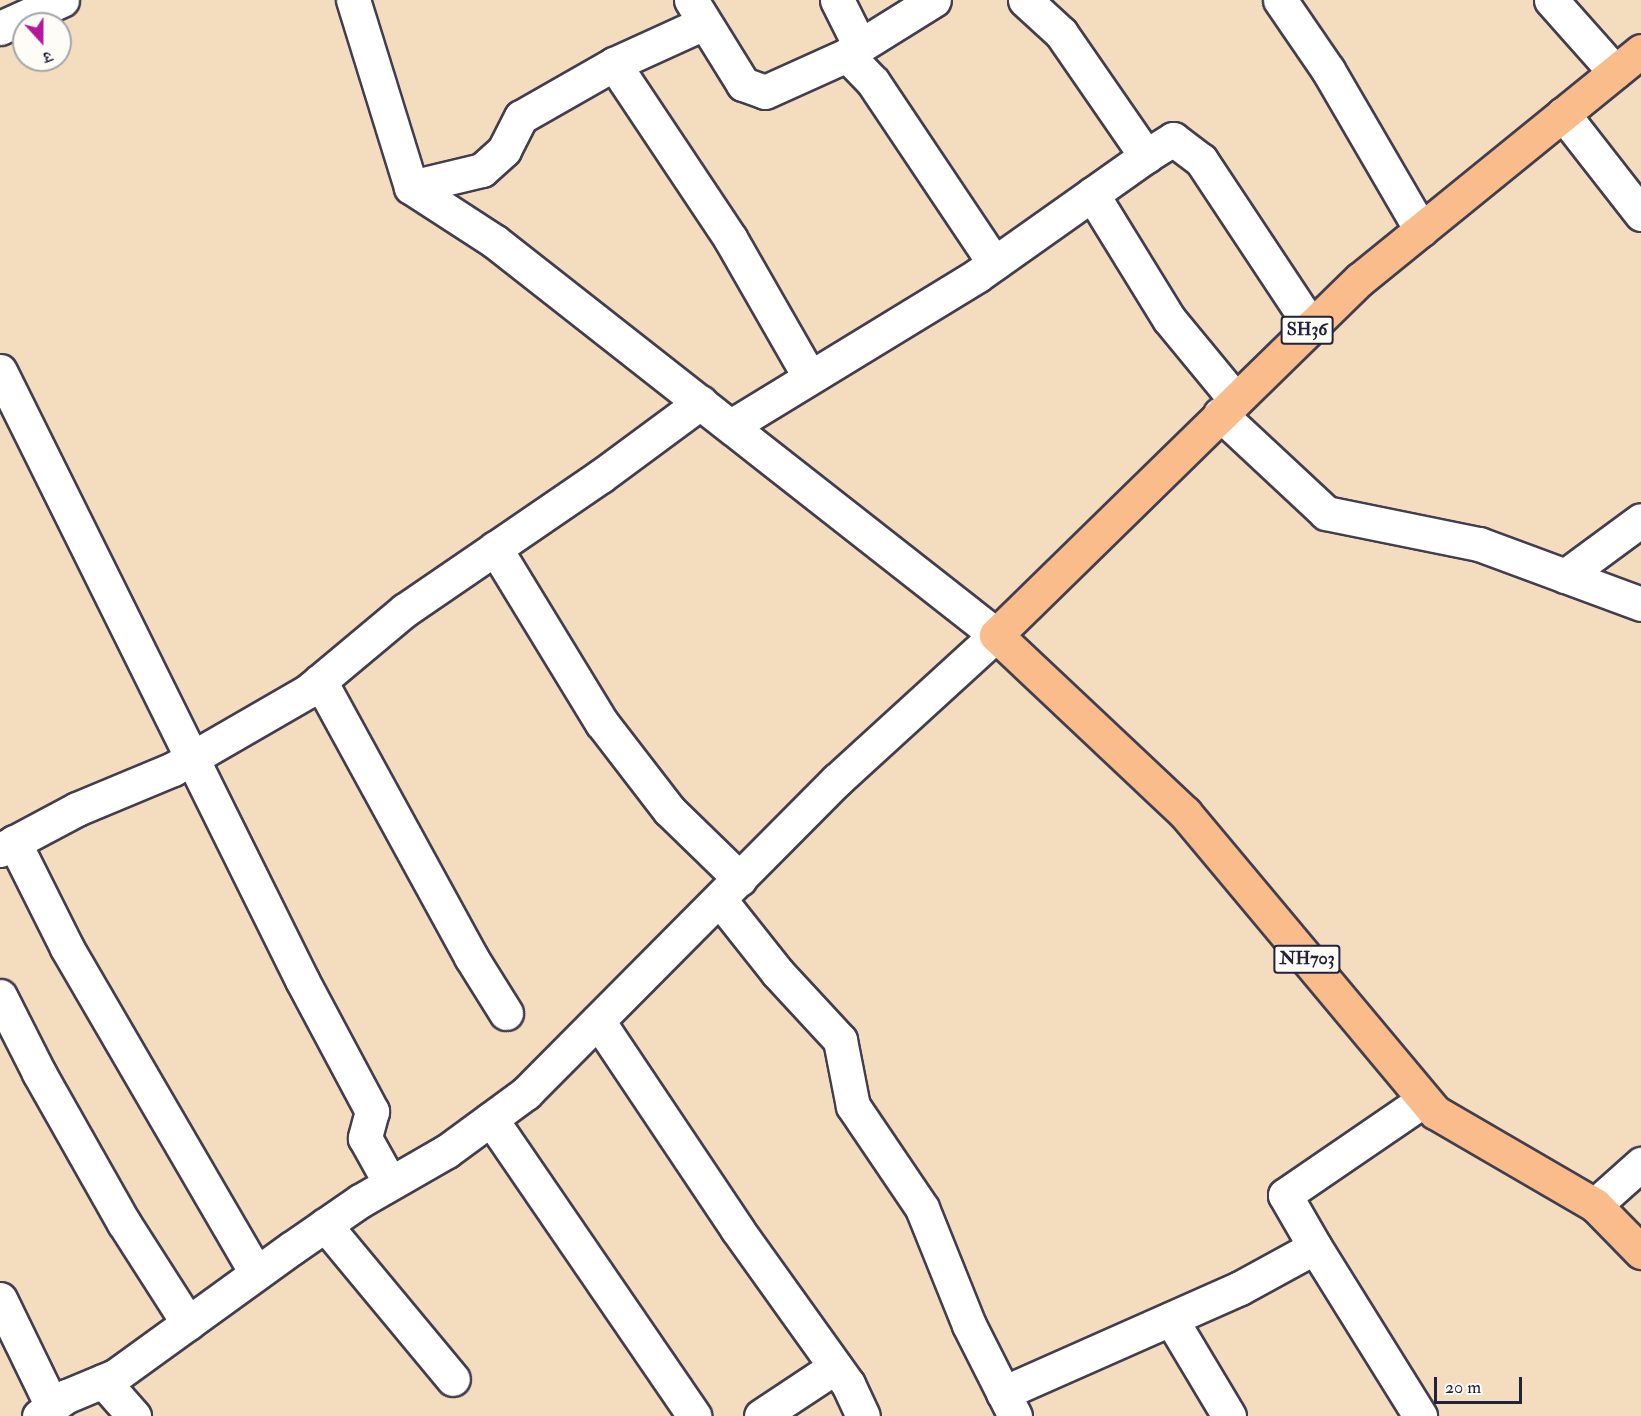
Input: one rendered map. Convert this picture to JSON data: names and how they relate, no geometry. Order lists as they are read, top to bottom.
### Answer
{
  "streets": {
    "highway": ["SH36", "NH703"]
  },
  "crossings": [
    ["SH36", "NH703"]
  ],
  "scale_bar": "20 m",
  "north": "bottom"
}
